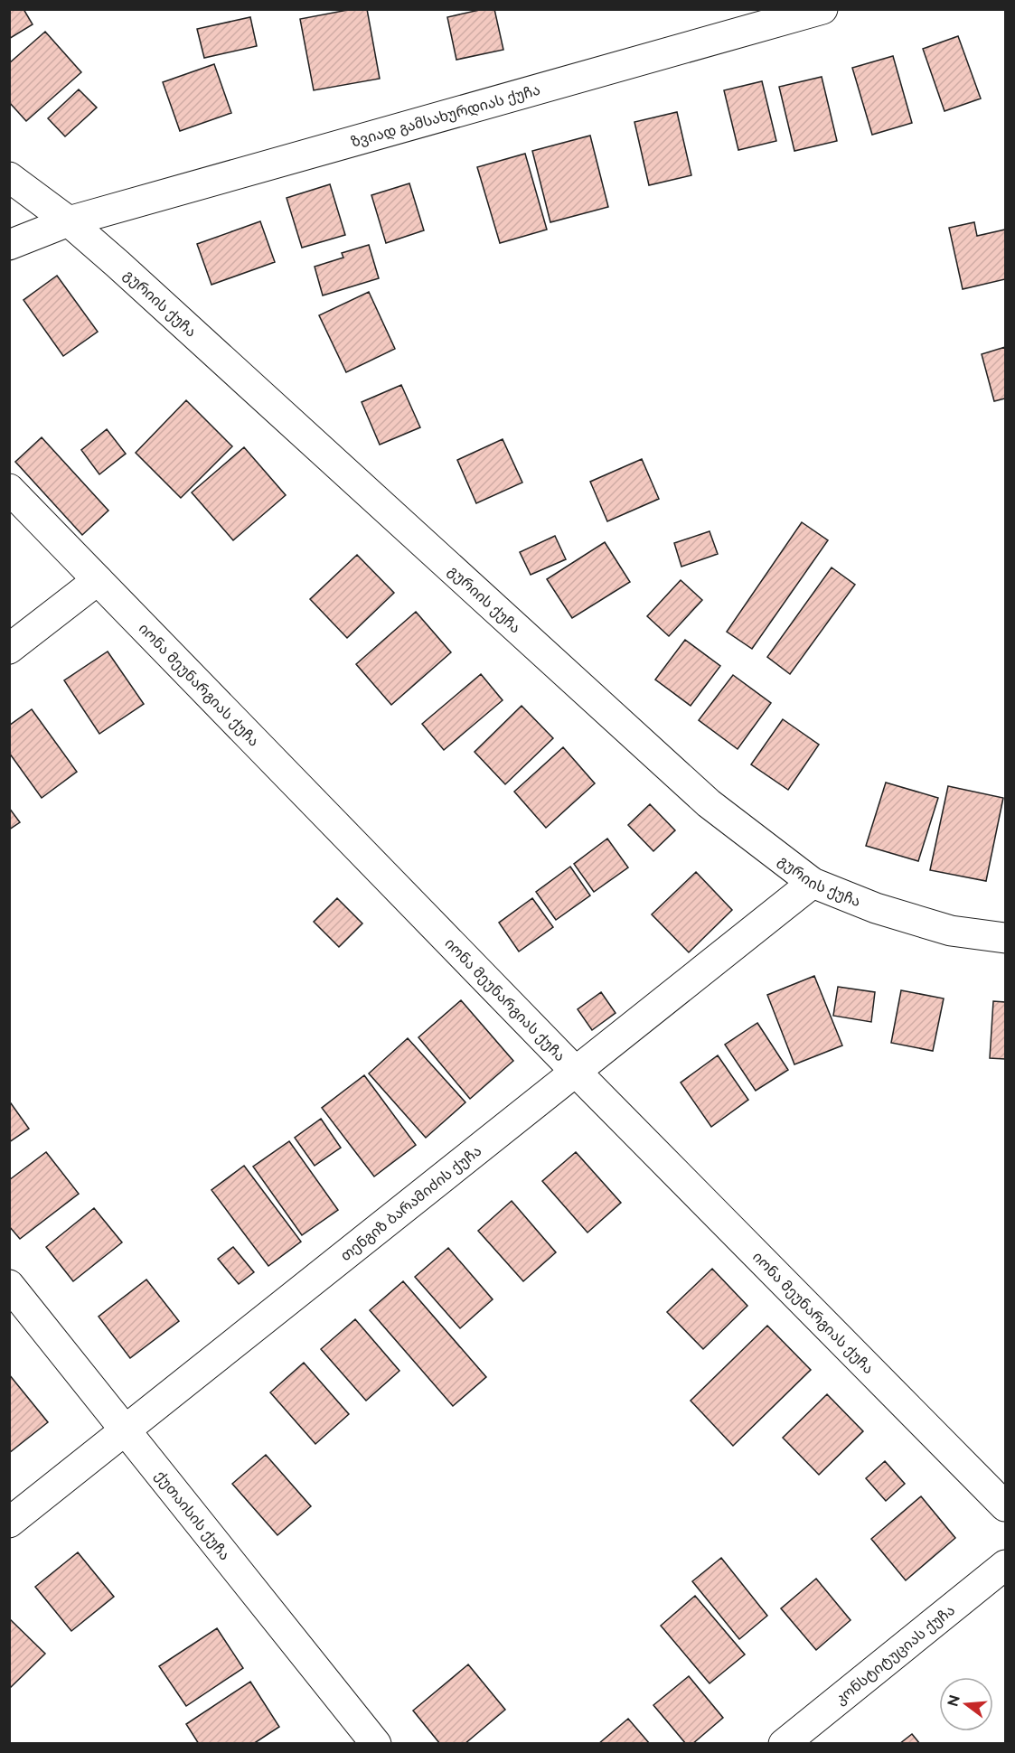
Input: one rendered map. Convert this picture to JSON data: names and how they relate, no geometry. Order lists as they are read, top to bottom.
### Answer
{
  "streets": {
    "main road": [
      "ზვიად გამსახურდიას ქუჩა",
      "გურიის ქუჩა",
      "იონა მეუნარგიას ქუჩა",
      "თენგიზ ბარამიძის ქუჩა",
      "ქუთაისის ქუჩა",
      "კონსტიტუციას ქუჩა"
    ]
  },
  "crossings": [
    ["ზვიად გამსახურდიას ქუჩა", "გურიის ქუჩა"],
    ["გურიის ქუჩა", "თენგიზ ბარამიძის ქუჩა"],
    ["იონა მეუნარგიას ქუჩა", "თენგიზ ბარამიძის ქუჩა"],
    ["თენგიზ ბარამიძის ქუჩა", "ქუთაისის ქუჩა"]
  ],
  "north": "left"
}
